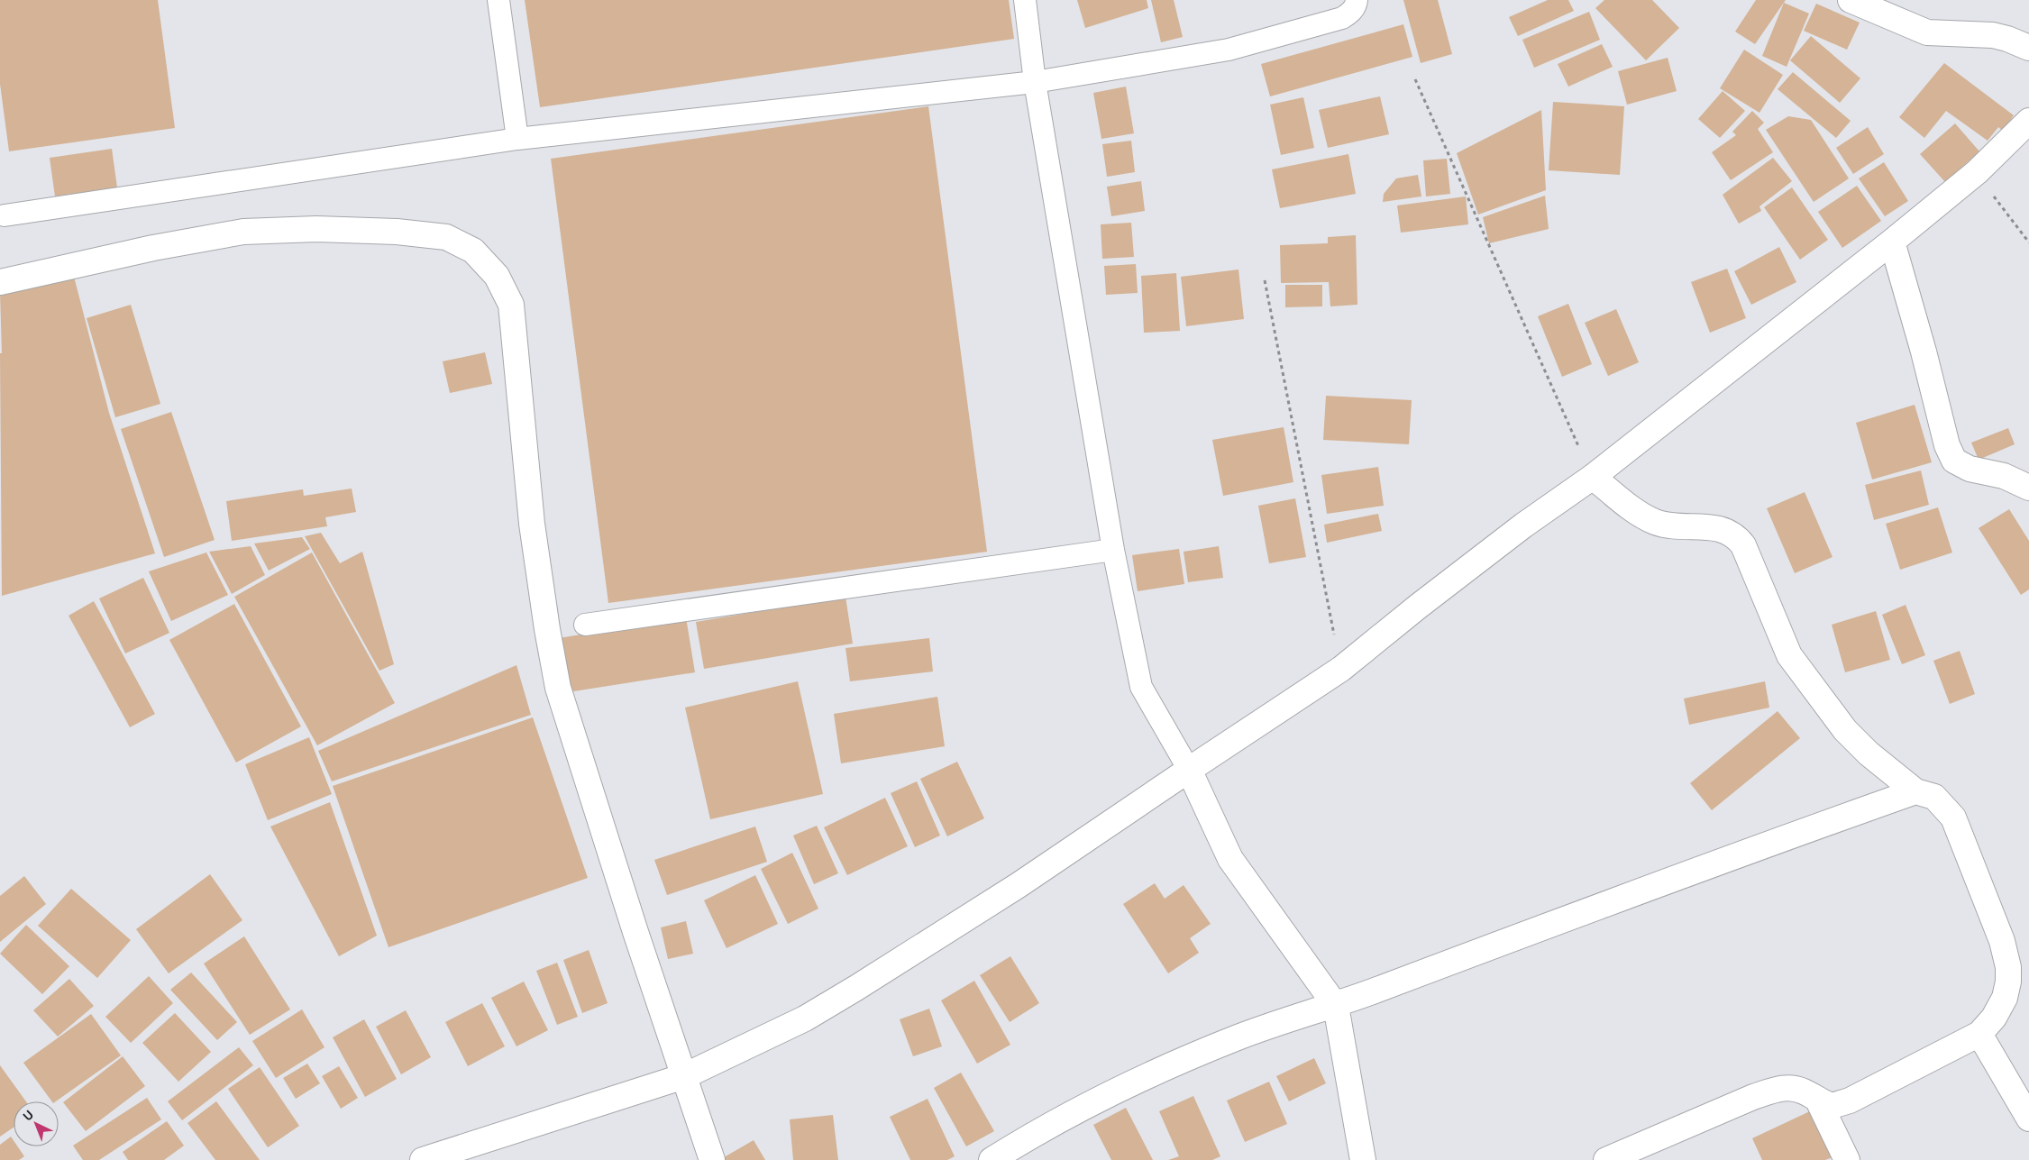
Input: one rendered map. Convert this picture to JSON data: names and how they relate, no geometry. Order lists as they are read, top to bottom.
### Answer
{
  "north": "top left"
}
